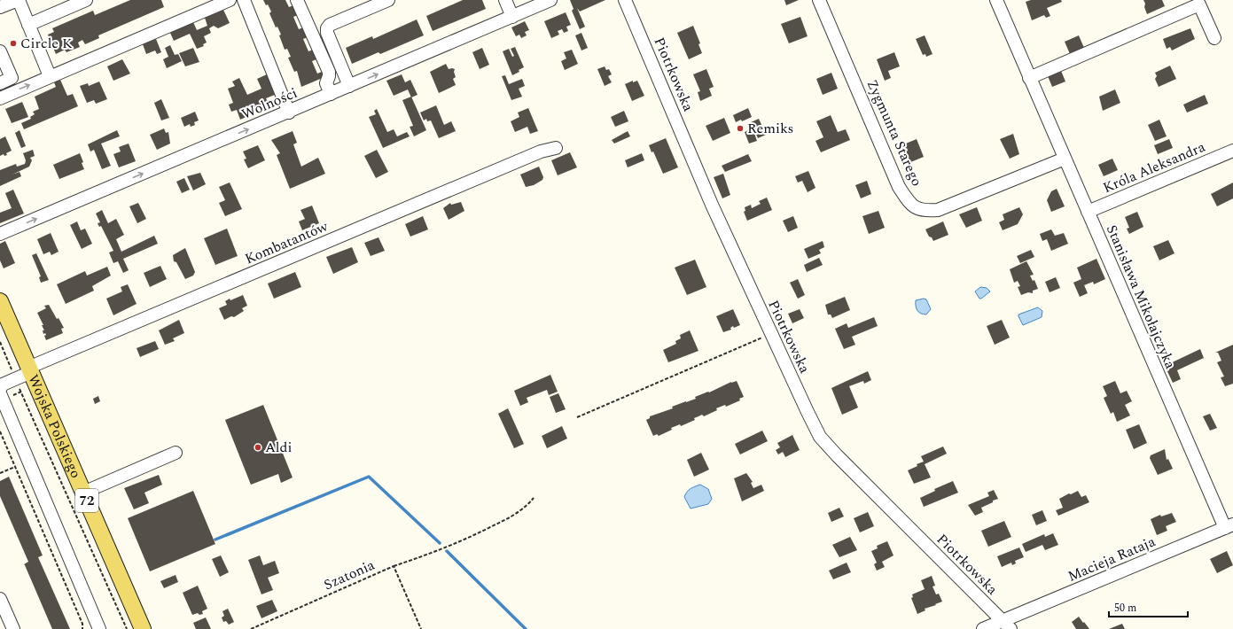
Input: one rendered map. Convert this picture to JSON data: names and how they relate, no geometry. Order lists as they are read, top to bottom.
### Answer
{
  "streets": {
    "main road": ["Wojska Polskiego", "72"],
    "street": [
      "Piotrkowska",
      "Wolności",
      "Zygmunta Starego",
      "Króla Aleksandra",
      "Kombatantów",
      "Stanisława Mikołajczyka",
      "Macieja Rataja"
    ],
    "path": ["Szatonia"]
  },
  "crossings": [
    ["Piotrkowska", "Macieja Rataja"],
    ["Zygmunta Starego", "Stanisława Mikołajczyka"],
    ["Króla Aleksandra", "Stanisława Mikołajczyka"],
    ["Kombatantów", "Wojska Polskiego"],
    ["Stanisława Mikołajczyka", "Macieja Rataja"]
  ],
  "one_way": ["Wolności"],
  "places": ["Circle K", "Remiks", "Aldi"],
  "scale_bar": "50 m"
}
